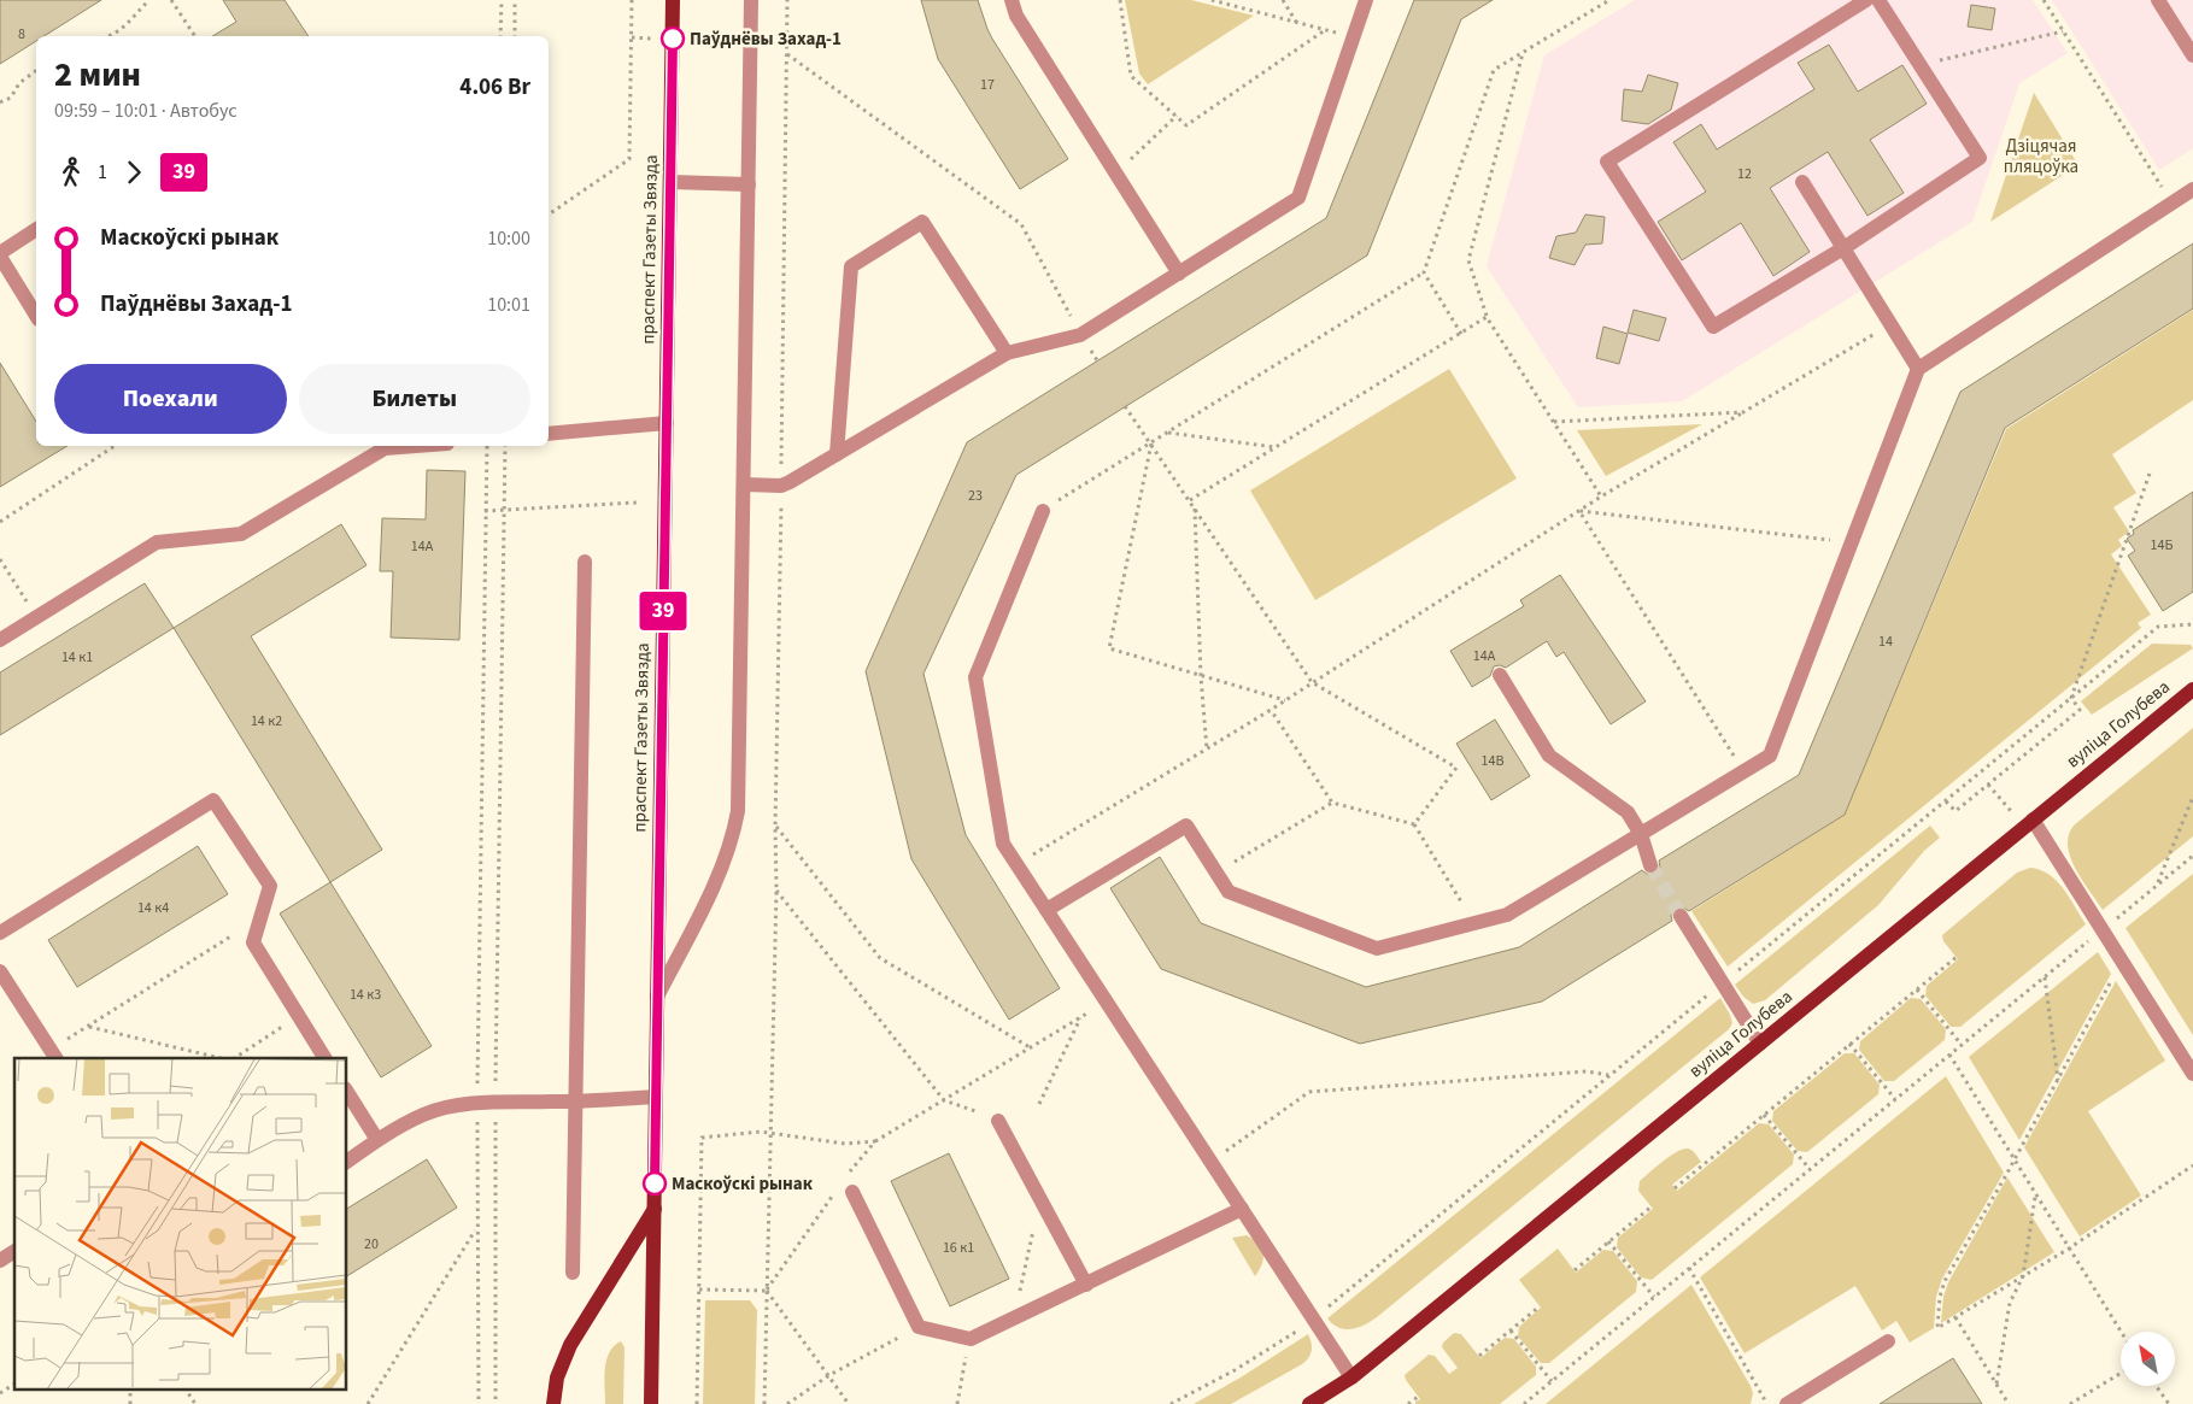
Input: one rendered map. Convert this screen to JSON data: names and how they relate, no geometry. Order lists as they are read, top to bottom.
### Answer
{
  "streets": {
    "main road": ["праспект Газеты Звязда", "вуліца Голубева"]
  },
  "parks": ["Дзіцячая пляцоўка"],
  "places": ["Паўднёвы Захад-1", "Маскоўскі рынак"],
  "lines": ["bus line 39"],
  "house_numbers": [
    "8",
    "17",
    "12",
    "23",
    "14Б",
    "14А",
    "14",
    "14A",
    "14 к1",
    "14 к2",
    "14В",
    "14 к4",
    "14 к3",
    "20",
    "16 к1"
  ],
  "north": "top left",
  "page": {
    "on_map": "39",
    "heading": ["2 мин", "09:59 – 10:01 · Автобус", "4.06 Br"],
    "legs": ["1", "39"],
    "list": [
      {
        "name": "Маскоўскі рынак",
        "value": "10:00"
      },
      {
        "name": "Паўднёвы Захад-1",
        "value": "10:01"
      }
    ],
    "buttons": ["Поехали", "Билеты"]
  }
}
